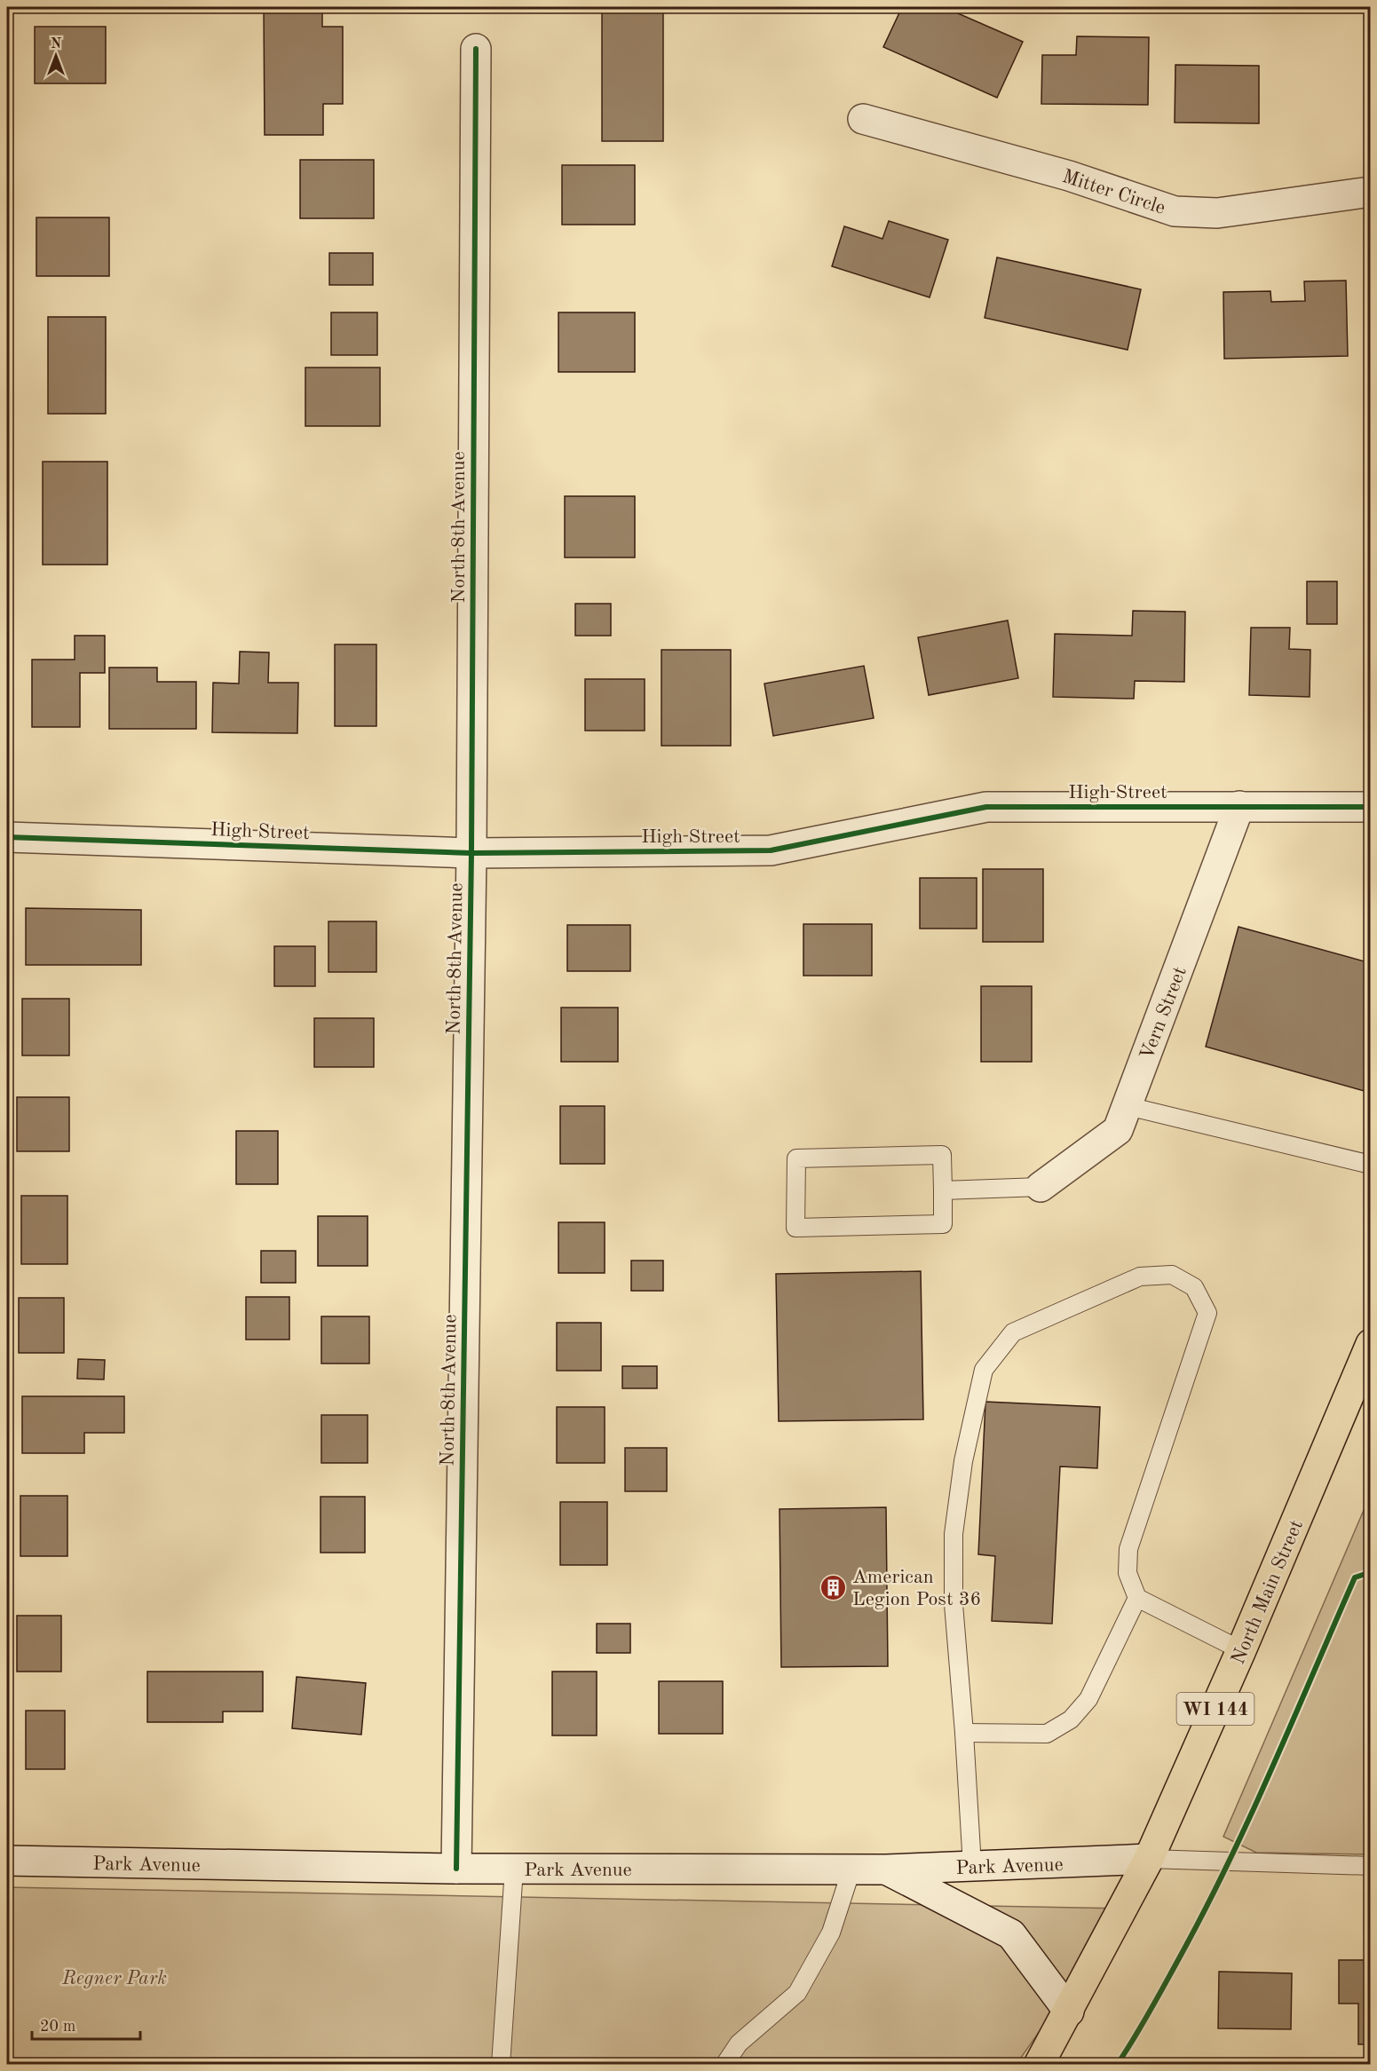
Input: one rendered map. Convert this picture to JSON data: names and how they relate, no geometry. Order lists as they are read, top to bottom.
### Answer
{
  "streets": {
    "main road": ["North Main Street", "WI 144"],
    "street": [
      "Mitter Circle",
      "North 8th Avenue",
      "High Street",
      "Vern Street",
      "Park Avenue"
    ]
  },
  "crossings": [
    ["North 8th Avenue", "High Street"],
    ["North 8th Avenue", "Park Avenue"],
    ["High Street", "Vern Street"],
    ["North Main Street", "Park Avenue"]
  ],
  "parks": ["Regner Park"],
  "places": {
    "building": ["American Legion Post 36"]
  },
  "scale_bar": "20 m",
  "north": "top"
}
